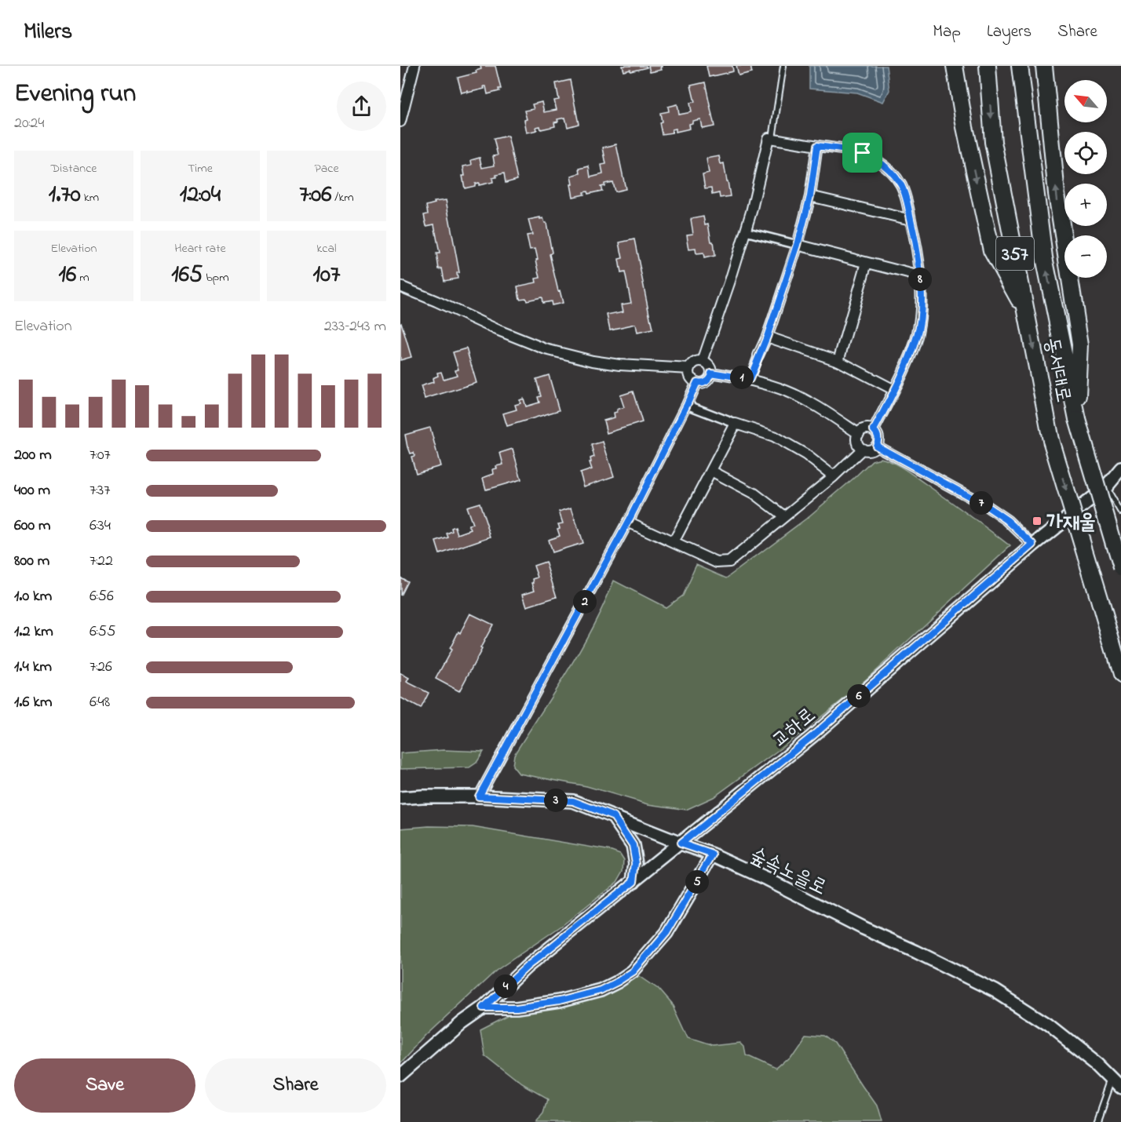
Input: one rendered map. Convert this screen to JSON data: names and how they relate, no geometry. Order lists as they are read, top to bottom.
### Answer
{
  "streets": {
    "highway": ["357", "동서대로"],
    "street": ["교하로", "숲속노을로"]
  },
  "crossings": [
    ["교하로", "숲속노을로"]
  ],
  "places": {
    "transit": ["가재울"]
  },
  "north": "top left",
  "page": {
    "header": "Milers",
    "nav": ["Map", "Layers", "Share"],
    "heading": ["Evening run", "20:24"],
    "map_buttons": ["+", "−"],
    "stats": [
      ["Distance", "1.70 km"],
      ["Time", "12:04"],
      ["Pace", "7:06 /km"],
      ["Elevation", "16 m"],
      ["Heart rate", "165 bpm"],
      ["kcal", "107"]
    ],
    "pins": [
      "8",
      "1",
      "7",
      "2",
      "6",
      "3",
      "5",
      "4"
    ],
    "chart": ["Elevation", "233–243 m"],
    "list": [
      {
        "name": "200 m",
        "note": "7:07"
      },
      {
        "name": "400 m",
        "note": "7:37"
      },
      {
        "name": "600 m",
        "note": "6:34"
      },
      {
        "name": "800 m",
        "note": "7:22"
      },
      {
        "name": "1.0 km",
        "note": "6:56"
      },
      {
        "name": "1.2 km",
        "note": "6:55"
      },
      {
        "name": "1.4 km",
        "note": "7:26"
      },
      {
        "name": "1.6 km",
        "note": "6:48"
      }
    ],
    "buttons": ["Save", "Share"]
  }
}
